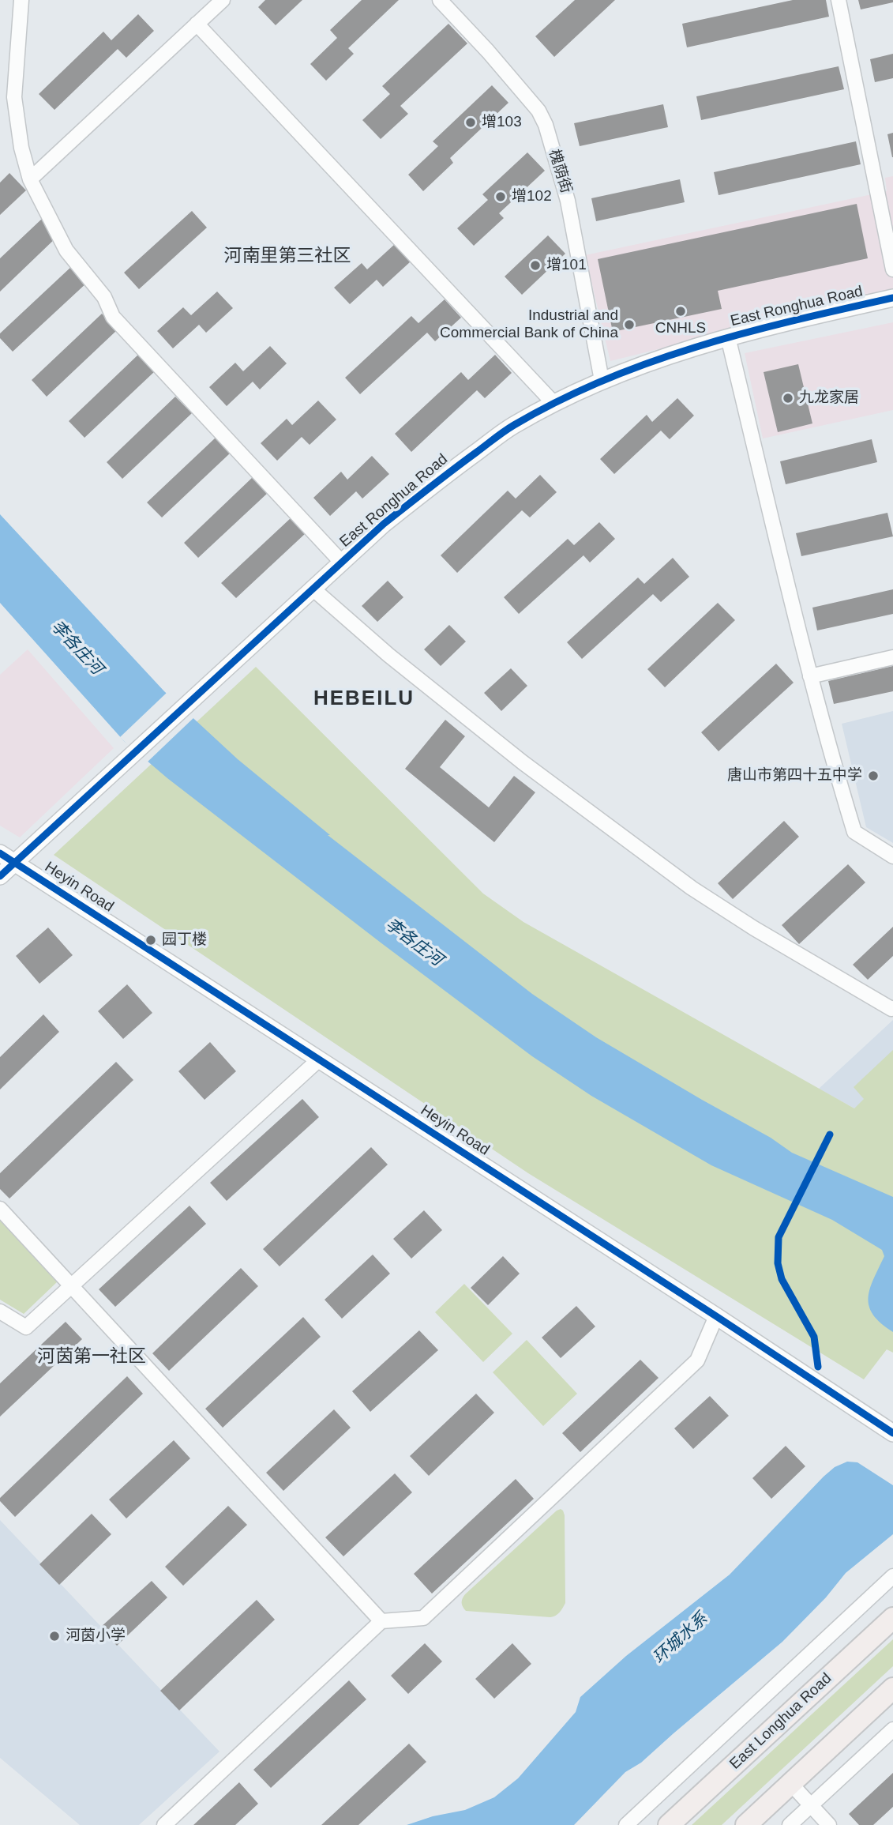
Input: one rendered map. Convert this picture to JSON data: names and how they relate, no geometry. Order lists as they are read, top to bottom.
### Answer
{
  "streets": {
    "main road": ["East Longhua Road"],
    "street": ["槐荫街", "East Ronghua Road", "Heyin Road"]
  },
  "crossings": [
    ["槐荫街", "East Ronghua Road"],
    ["East Ronghua Road", "Heyin Road"]
  ],
  "districts": ["河南里第三社区", "HEBEILU", "河茵第一社区"],
  "water": ["李各庄河", "环城水系"],
  "places": [
    "增103",
    "增102",
    "增101",
    "CNHLS",
    "Industrial and Commercial Bank of China",
    "九龙家居",
    "唐山市第四十五中学",
    "园丁楼",
    "河茵小学"
  ]
}
